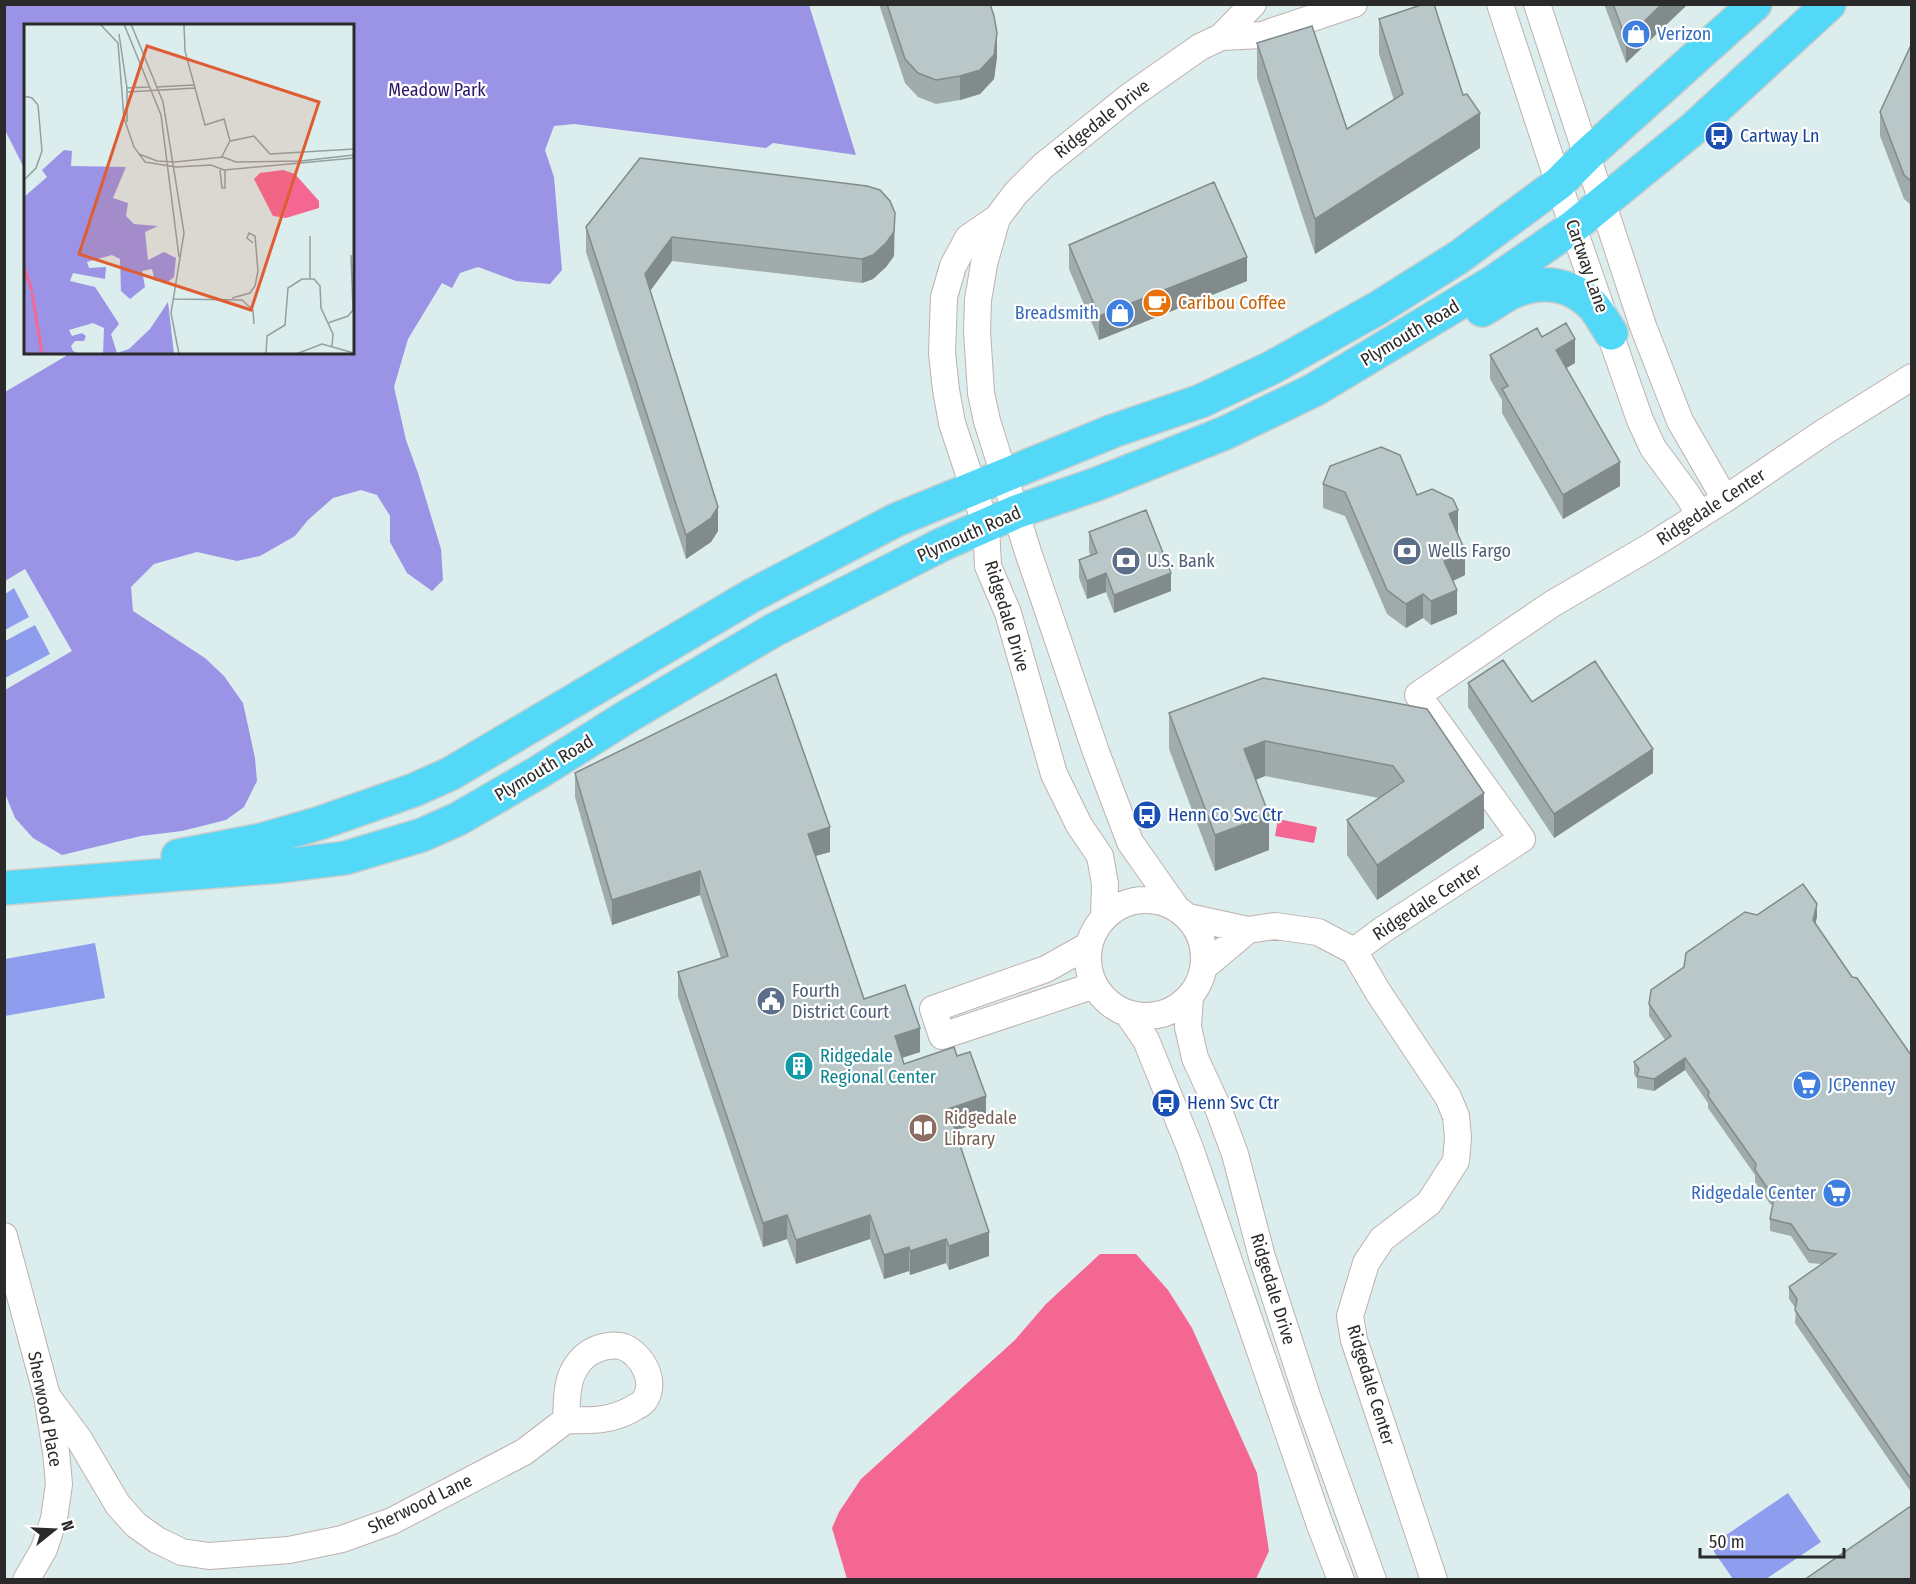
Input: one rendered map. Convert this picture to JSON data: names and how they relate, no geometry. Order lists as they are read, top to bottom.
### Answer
{
  "streets": {
    "main road": ["Plymouth Road"],
    "street": [
      "Ridgedale Drive",
      "Cartway Lane",
      "Ridgedale Center",
      "Sherwood Place",
      "Sherwood Lane"
    ]
  },
  "crossings": [
    ["Ridgedale Drive", "Plymouth Road"],
    ["Cartway Lane", "Plymouth Road"],
    ["Cartway Lane", "Ridgedale Center"],
    ["Sherwood Place", "Sherwood Lane"]
  ],
  "parks": ["Meadow Park"],
  "places": {
    "shop": ["Verizon", "Breadsmith"],
    "bus stop": ["Cartway Ln", "Henn Co Svc Ctr", "Henn Svc Ctr"],
    "cafe": ["Caribou Coffee"],
    "bank": ["Wells Fargo", "U.S. Bank"],
    "public building": ["Fourth District Court"],
    "building": ["Ridgedale Regional Center"],
    "supermarket": ["JCPenney", "Ridgedale Center"],
    "library": ["Ridgedale Library"]
  },
  "scale_bar": "50 m",
  "north": "right"
}
